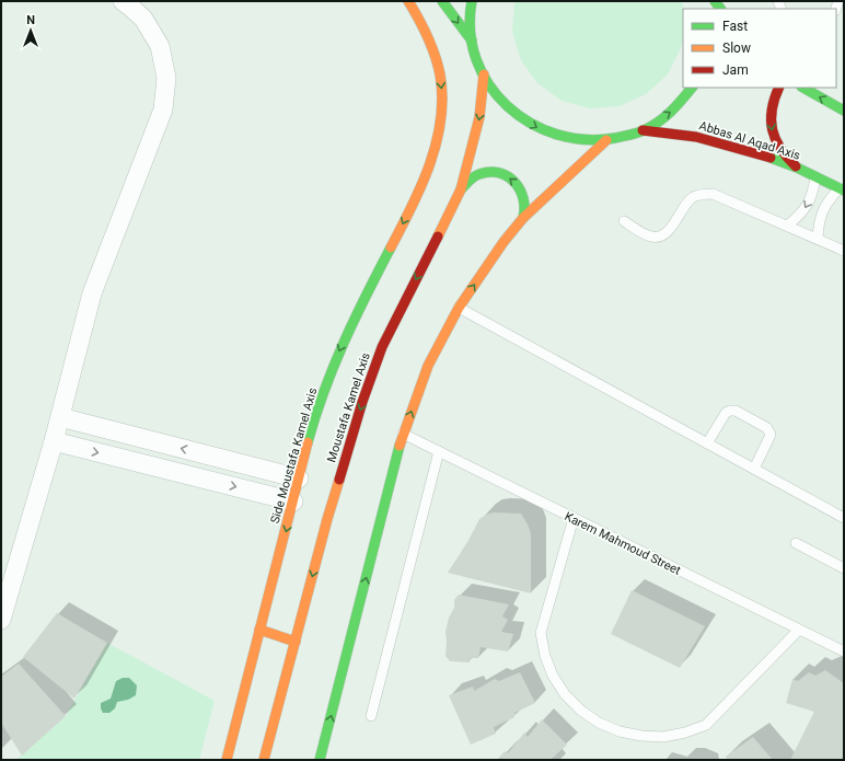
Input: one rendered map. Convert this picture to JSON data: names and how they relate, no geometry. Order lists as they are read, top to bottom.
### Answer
{
  "streets": {
    "main road": ["Abbas Al Aqad Axis", "Moustafa Kamel Axis", "Side Moustafa Kamel Axis"],
    "lane": ["Karem Mahmoud Street"]
  },
  "one_way": ["Side Moustafa Kamel Axis"],
  "legend": ["Fast", "Slow", "Jam"],
  "north": "top"
}
